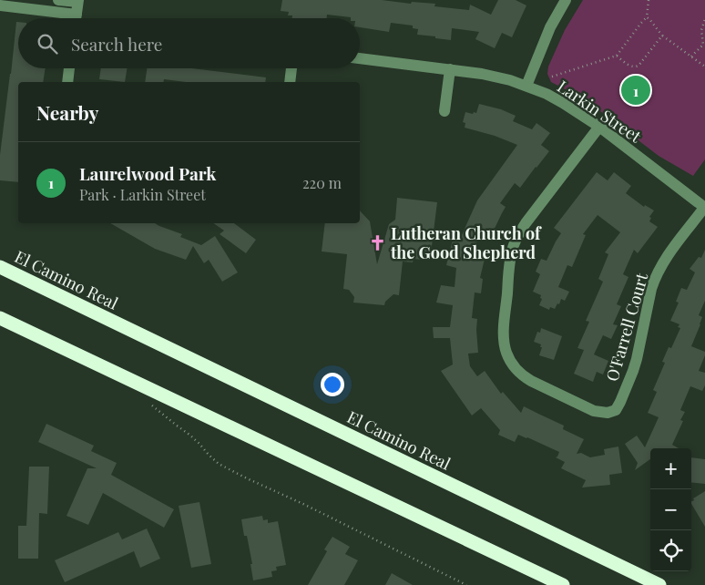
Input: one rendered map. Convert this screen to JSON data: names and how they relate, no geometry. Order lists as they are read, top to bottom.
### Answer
{
  "streets": {
    "highway": ["El Camino Real"],
    "street": ["Larkin Street", "O'Farrell Court"]
  },
  "crossings": [
    ["Larkin Street", "O'Farrell Court"]
  ],
  "places": {
    "church": ["Lutheran Church of the Good Shepherd"]
  },
  "page": {
    "search": "Search here",
    "pins": "1",
    "heading": "Nearby",
    "list": [
      {
        "mark": "1",
        "name": "Laurelwood Park",
        "note": "Park · Larkin Street",
        "value": "220 m"
      }
    ],
    "map_buttons": ["+", "−"]
  }
}
